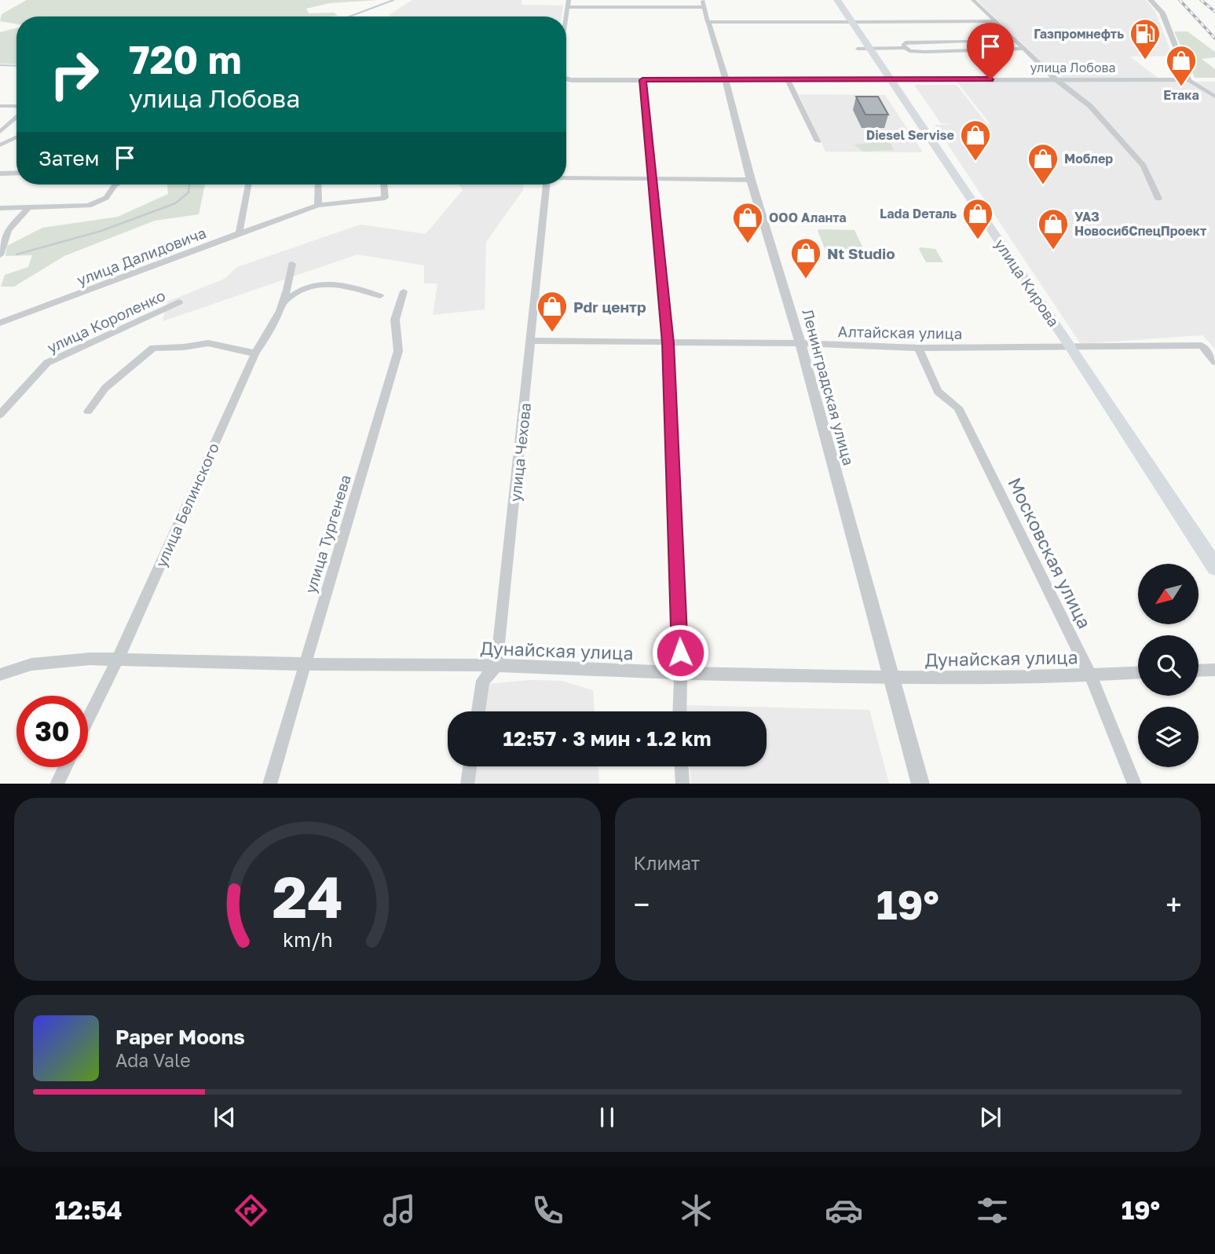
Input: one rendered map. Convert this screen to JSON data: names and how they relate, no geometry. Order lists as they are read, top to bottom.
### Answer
{
  "streets": {
    "main road": ["улица Кирова"],
    "street": [
      "улица Лобова",
      "улица Далидовича",
      "улица Короленко",
      "Алтайская улица",
      "Ленинградская улица",
      "улица Чехова",
      "улица Белинского",
      "улица Тургенева",
      "Московская улица",
      "Дунайская улица"
    ]
  },
  "crossings": [
    ["улица Лобова", "улица Кирова"],
    ["улица Лобова", "Ленинградская улица"],
    ["улица Кирова", "Алтайская улица"],
    ["Алтайская улица", "Ленинградская улица"],
    ["Алтайская улица", "улица Чехова"],
    ["Алтайская улица", "Московская улица"],
    ["Ленинградская улица", "Дунайская улица"],
    ["улица Чехова", "Дунайская улица"],
    ["улица Белинского", "Дунайская улица"],
    ["улица Тургенева", "Дунайская улица"],
    ["Московская улица", "Дунайская улица"]
  ],
  "places": {
    "fuel station": ["Газпромнефть"],
    "shop": [
      "Етака",
      "Diesel Servise",
      "Моблер",
      "Lada Dеталь",
      "ООО Аланта",
      "УАЗ НовосибСпецПроект",
      "Nt Studio",
      "Pdr центр"
    ]
  },
  "north": "bottom left",
  "page": {
    "turn": ["720 m", "улица Лобова"],
    "then": "Затем",
    "limit": "30",
    "trip": "12:57 · 3 мин · 1.2 km",
    "tile": "Климат",
    "heat": ["−", "19°", "+"],
    "song": ["Paper Moons", "Ada Vale"],
    "tabs": ["12:54", "19°"],
    "gauge": ["24", "km/h"]
  }
}
